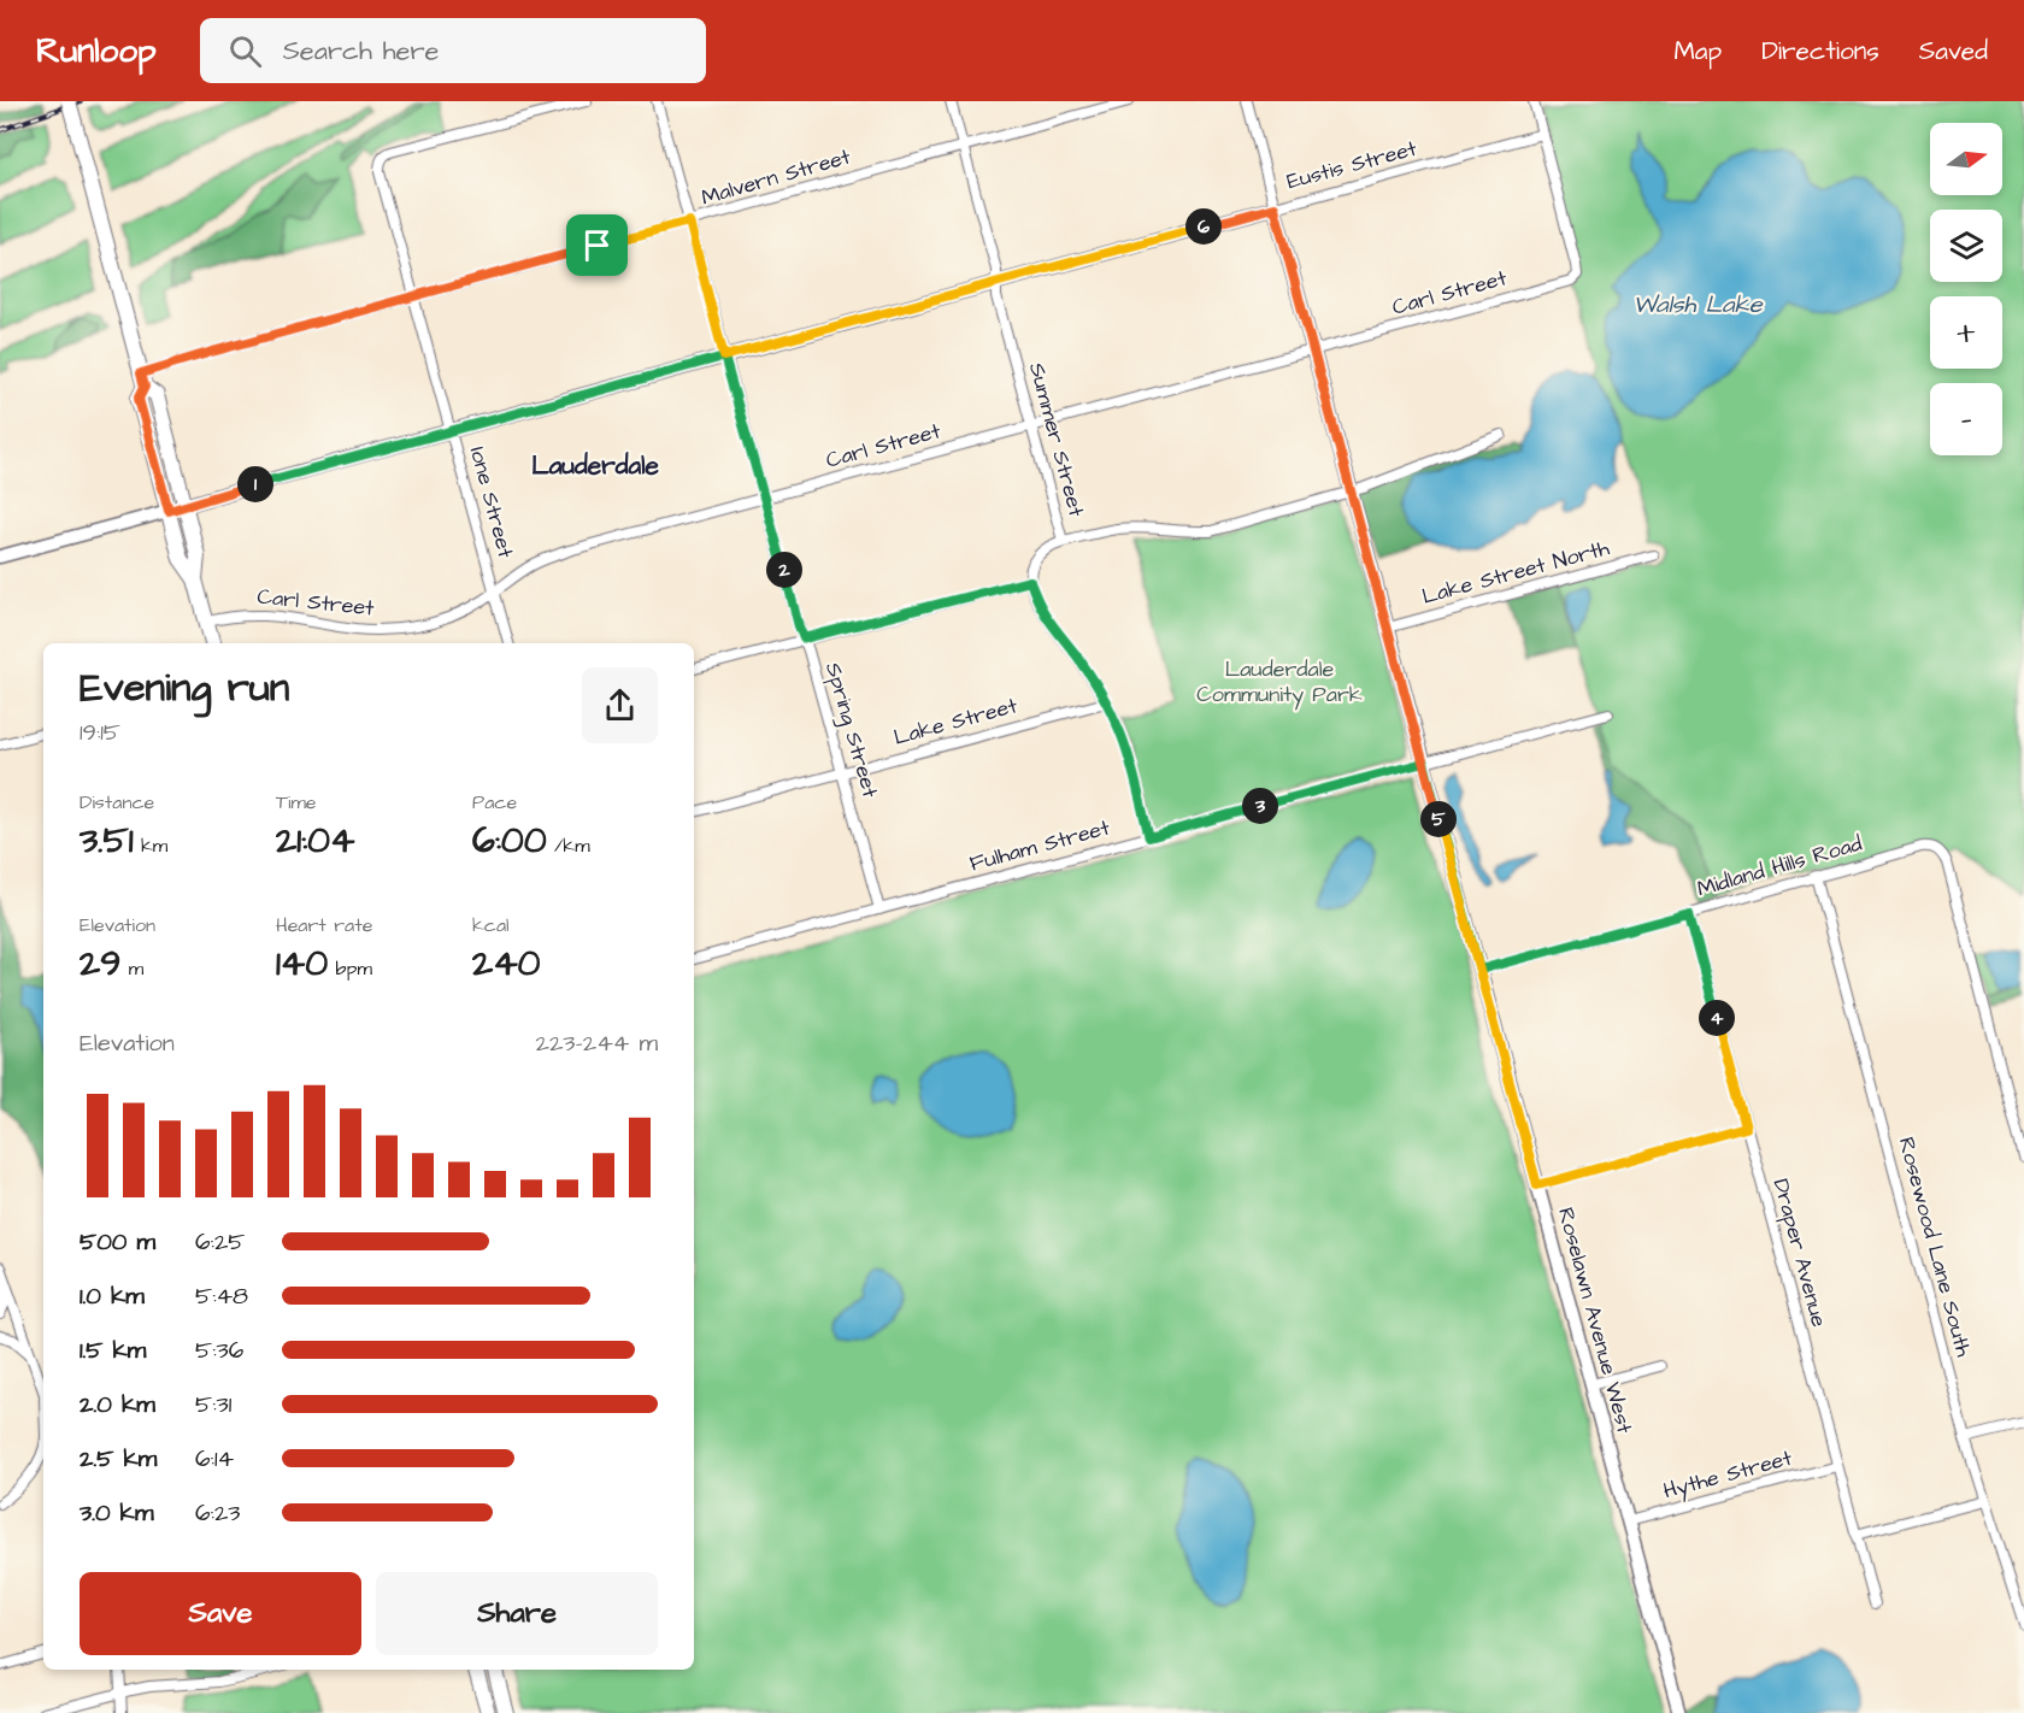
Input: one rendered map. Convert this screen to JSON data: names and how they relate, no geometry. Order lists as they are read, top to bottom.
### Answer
{
  "streets": {
    "street": [
      "Eustis Street",
      "Malvern Street",
      "Carl Street",
      "Summer Street",
      "Ione Street",
      "Lake Street North",
      "Lake Street",
      "Spring Street",
      "Fulham Street",
      "Midland Hills Road",
      "Rosewood Lane South",
      "Draper Avenue",
      "Roselawn Avenue West",
      "Hythe Street"
    ]
  },
  "crossings": [
    ["Eustis Street", "Carl Street"],
    ["Eustis Street", "Summer Street"],
    ["Eustis Street", "Ione Street"],
    ["Eustis Street", "Spring Street"],
    ["Eustis Street", "Roselawn Avenue West"],
    ["Malvern Street", "Summer Street"],
    ["Malvern Street", "Ione Street"],
    ["Malvern Street", "Spring Street"],
    ["Carl Street", "Summer Street"],
    ["Carl Street", "Ione Street"],
    ["Carl Street", "Spring Street"],
    ["Carl Street", "Roselawn Avenue West"],
    ["Lake Street North", "Roselawn Avenue West"],
    ["Lake Street", "Spring Street"],
    ["Spring Street", "Fulham Street"],
    ["Fulham Street", "Roselawn Avenue West"],
    ["Midland Hills Road", "Rosewood Lane South"],
    ["Midland Hills Road", "Draper Avenue"],
    ["Midland Hills Road", "Roselawn Avenue West"],
    ["Draper Avenue", "Hythe Street"],
    ["Roselawn Avenue West", "Hythe Street"]
  ],
  "districts": ["Lauderdale"],
  "water": ["Walsh Lake"],
  "parks": ["Lauderdale Community Park"],
  "north": "right",
  "page": {
    "header": "Runloop",
    "search": "Search here",
    "nav": ["Map", "Directions", "Saved"],
    "map_buttons": ["+", "−"],
    "pins": [
      "6",
      "1",
      "2",
      "3",
      "5",
      "4"
    ],
    "heading": ["Evening run", "19:15"],
    "stats": [
      ["Distance", "3.51 km"],
      ["Time", "21:04"],
      ["Pace", "6:00 /km"],
      ["Elevation", "29 m"],
      ["Heart rate", "140 bpm"],
      ["kcal", "240"]
    ],
    "chart": ["Elevation", "223–244 m"],
    "list": [
      {
        "name": "500 m",
        "note": "6:25"
      },
      {
        "name": "1.0 km",
        "note": "5:48"
      },
      {
        "name": "1.5 km",
        "note": "5:36"
      },
      {
        "name": "2.0 km",
        "note": "5:31"
      },
      {
        "name": "2.5 km",
        "note": "6:14"
      },
      {
        "name": "3.0 km",
        "note": "6:23"
      }
    ],
    "buttons": ["Save", "Share"]
  }
}
